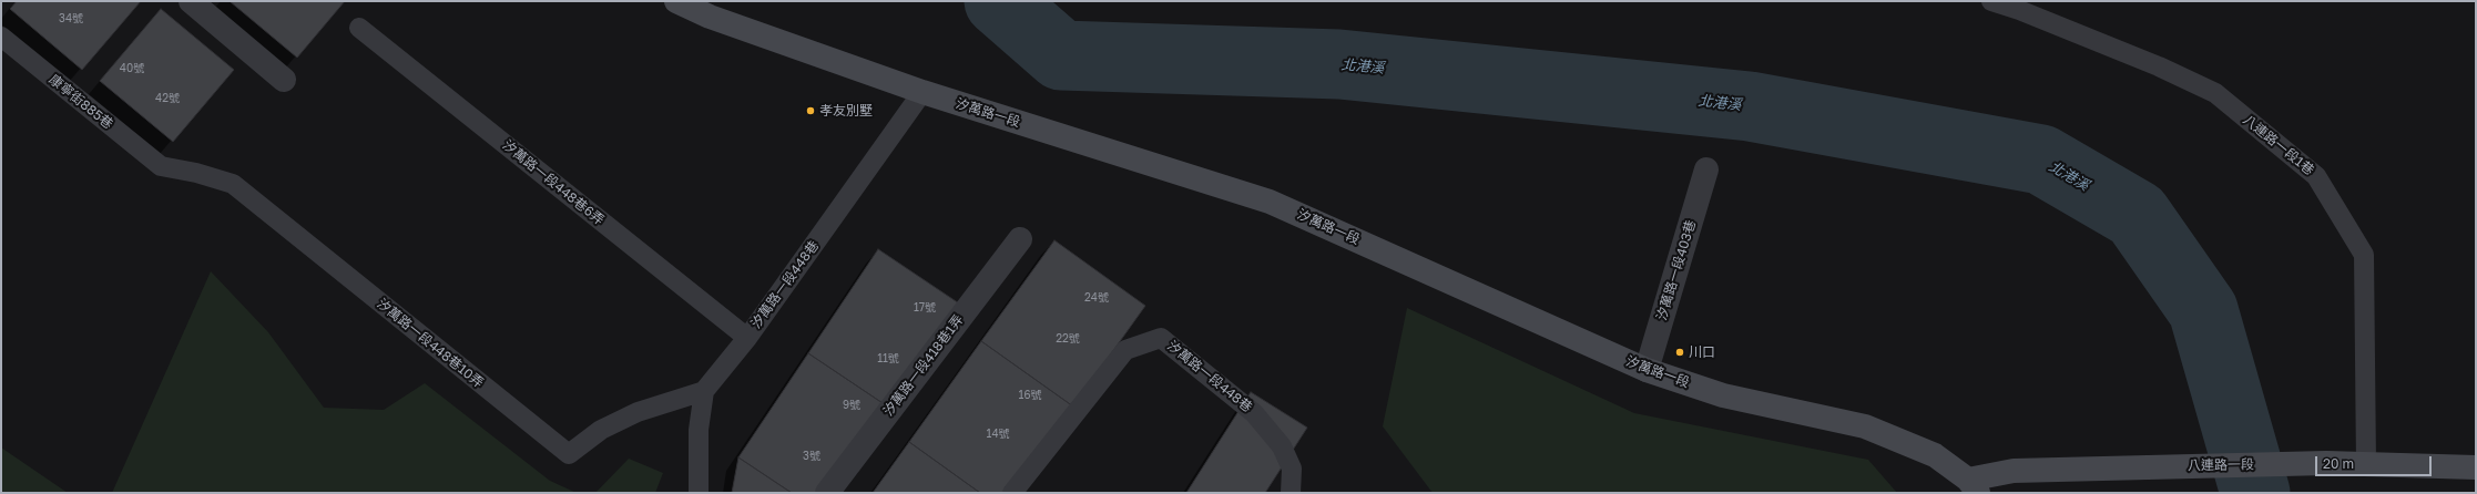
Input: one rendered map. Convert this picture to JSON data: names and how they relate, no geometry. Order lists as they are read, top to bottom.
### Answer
{
  "streets": {
    "street": [
      "汐萬路一段",
      "汐萬路一段403巷",
      "汐萬路一段418巷1弄",
      "八連路一段"
    ],
    "lane": [
      "康寧街885巷",
      "八連路一段1巷",
      "汐萬路一段448巷6弄",
      "汐萬路一段448巷",
      "汐萬路一段448巷10弄"
    ]
  },
  "crossings": [
    ["康寧街885巷", "汐萬路一段448巷10弄"],
    ["汐萬路一段", "汐萬路一段403巷"],
    ["汐萬路一段", "汐萬路一段448巷"],
    ["汐萬路一段", "八連路一段"],
    ["八連路一段1巷", "八連路一段"],
    ["汐萬路一段448巷6弄", "汐萬路一段448巷"],
    ["汐萬路一段448巷", "汐萬路一段448巷10弄"]
  ],
  "water": ["北港溪"],
  "places": ["孝友別墅", "川口"],
  "house_numbers": [
    "34號",
    "40號",
    "42號",
    "24號",
    "17號",
    "22號",
    "11號",
    "16號",
    "9號",
    "14號",
    "3號"
  ],
  "scale_bar": "20 m"
}
